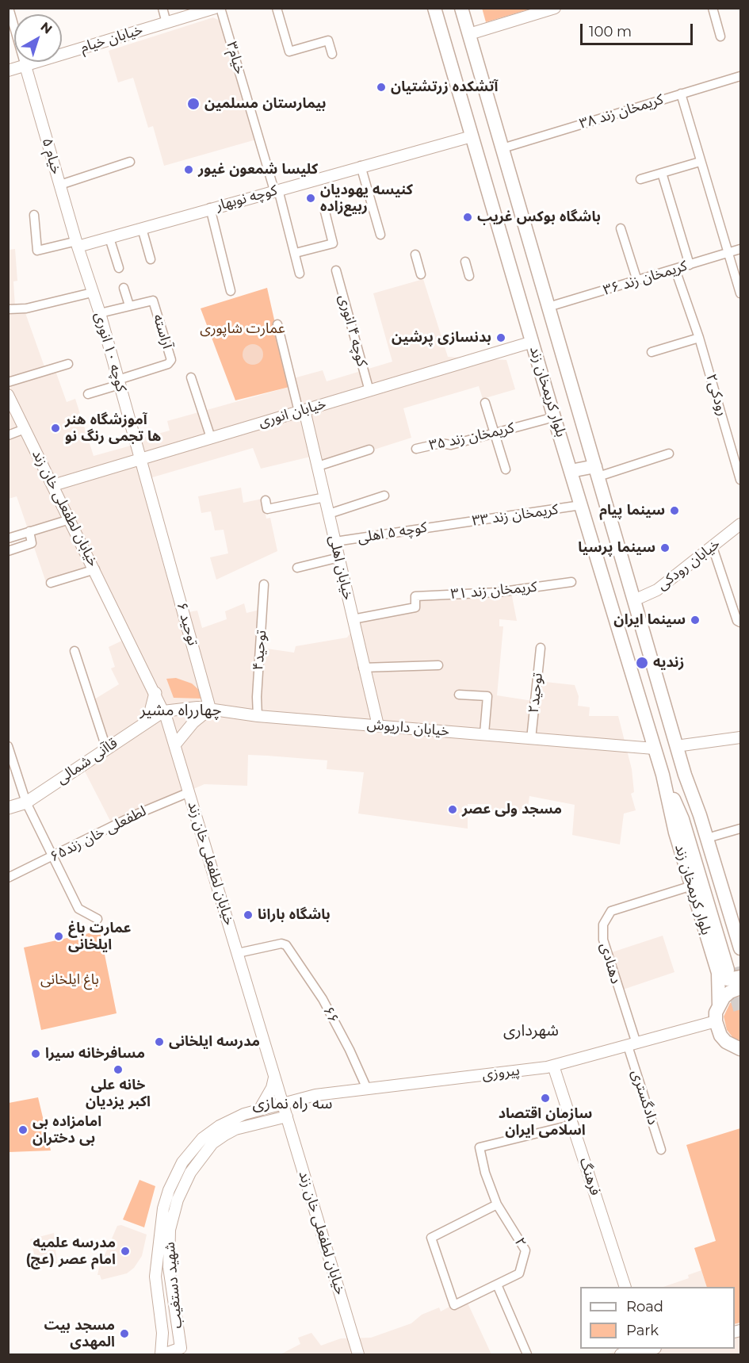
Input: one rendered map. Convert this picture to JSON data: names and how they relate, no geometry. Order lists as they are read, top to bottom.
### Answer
{
  "streets": {
    "main road": ["بلوار کریمخان زند", "قاآنی شمالی"],
    "street": [
      "خیابان خیام",
      "خیام۳",
      "کریمخان زند ۳۸",
      "۵ خیام",
      "کوچه نوبهار",
      "کریمخان زند ۳۶",
      "کوچه ۴ انوری",
      "آراسته",
      "کوچه ۱۰ انوری",
      "رودکی۲",
      "خیابان انوری",
      "کریمخان زند ۳۵",
      "خیابان لطفعلی خان زند",
      "کریمخان زند ۳۳",
      "کوچه ۵ اهلی",
      "خیابان رودکی",
      "خیابان اهلی",
      "کریمخان زند ۳۱",
      "۶ توحید",
      "توحید۴",
      "توحید۲",
      "خیابان داریوش",
      "لطفعلی خان زند۶۵",
      "دهنادی",
      "۶۶",
      "پیروزی",
      "دادگستری",
      "فرهنگ",
      "۲",
      "شهید دستغیب"
    ]
  },
  "crossings": [
    ["خیابان خیام", "۵ خیام"],
    ["خیام۳", "کوچه نوبهار"],
    ["کریمخان زند ۳۸", "بلوار کریمخان زند"],
    ["۵ خیام", "کوچه نوبهار"],
    ["۵ خیام", "کوچه ۱۰ انوری"],
    ["کوچه نوبهار", "کوچه ۱۰ انوری"],
    ["کوچه نوبهار", "بلوار کریمخان زند"],
    ["کریمخان زند ۳۶", "بلوار کریمخان زند"],
    ["کریمخان زند ۳۶", "رودکی۲"],
    ["کوچه ۴ انوری", "خیابان انوری"],
    ["آراسته", "کوچه ۱۰ انوری"],
    ["کوچه ۱۰ انوری", "خیابان انوری"],
    ["کوچه ۱۰ انوری", "۶ توحید"],
    ["بلوار کریمخان زند", "خیابان انوری"],
    ["بلوار کریمخان زند", "کریمخان زند ۳۵"],
    ["بلوار کریمخان زند", "کریمخان زند ۳۳"],
    ["بلوار کریمخان زند", "خیابان رودکی"],
    ["بلوار کریمخان زند", "خیابان داریوش"],
    ["بلوار کریمخان زند", "دهنادی"],
    ["بلوار کریمخان زند", "پیروزی"],
    ["خیابان انوری", "خیابان لطفعلی خان زند"],
    ["خیابان انوری", "خیابان اهلی"],
    ["خیابان لطفعلی خان زند", "خیابان داریوش"],
    ["خیابان لطفعلی خان زند", "قاآنی شمالی"],
    ["خیابان لطفعلی خان زند", "لطفعلی خان زند۶۵"],
    ["خیابان لطفعلی خان زند", "۶۶"],
    ["خیابان لطفعلی خان زند", "پیروزی"],
    ["خیابان لطفعلی خان زند", "شهید دستغیب"],
    ["کریمخان زند ۳۳", "کوچه ۵ اهلی"],
    ["کوچه ۵ اهلی", "خیابان اهلی"],
    ["خیابان اهلی", "کریمخان زند ۳۱"],
    ["خیابان اهلی", "خیابان داریوش"],
    ["۶ توحید", "خیابان داریوش"],
    ["توحید۴", "خیابان داریوش"],
    ["توحید۲", "خیابان داریوش"],
    ["خیابان داریوش", "قاآنی شمالی"],
    ["دهنادی", "پیروزی"],
    ["دهنادی", "دادگستری"],
    ["۶۶", "پیروزی"],
    ["پیروزی", "دادگستری"],
    ["پیروزی", "فرهنگ"],
    ["پیروزی", "شهید دستغیب"],
    ["فرهنگ", "۲"]
  ],
  "districts": ["چهارراه مشیر", "شهرداری", "سه راه نمازی"],
  "parks": ["عمارت شاپوری", "باغ ایلخانی"],
  "places": [
    "آتشکده زرتشتیان",
    "بیمارستان مسلمین",
    "کلیسا شمعون غیور",
    "کنیسه یهودیان ربیع‌زاده",
    "باشگاه بوکس غریب",
    "بدنسازی پرشین",
    "آموزشگاه هنر ها تجمی رنگ نو",
    "سینما پیام",
    "سینما پرسیا",
    "سینما ایران",
    "زندیه",
    "مسجد ولی عصر",
    "باشگاه بارانا",
    "عمارت باغ ایلخانی",
    "مدرسه ایلخانی",
    "مسافرخانه سیرا",
    "خانه علی اکبر یزدیان",
    "سازمان اقتصاد اسلامی ایران",
    "امامزاده بی بی دختران",
    "مدرسه علمیه امام عصر (عج)",
    "مسجد بیت المهدی"
  ],
  "legend": ["Road", "Park"],
  "scale_bar": "100 m",
  "north": "top right"
}
